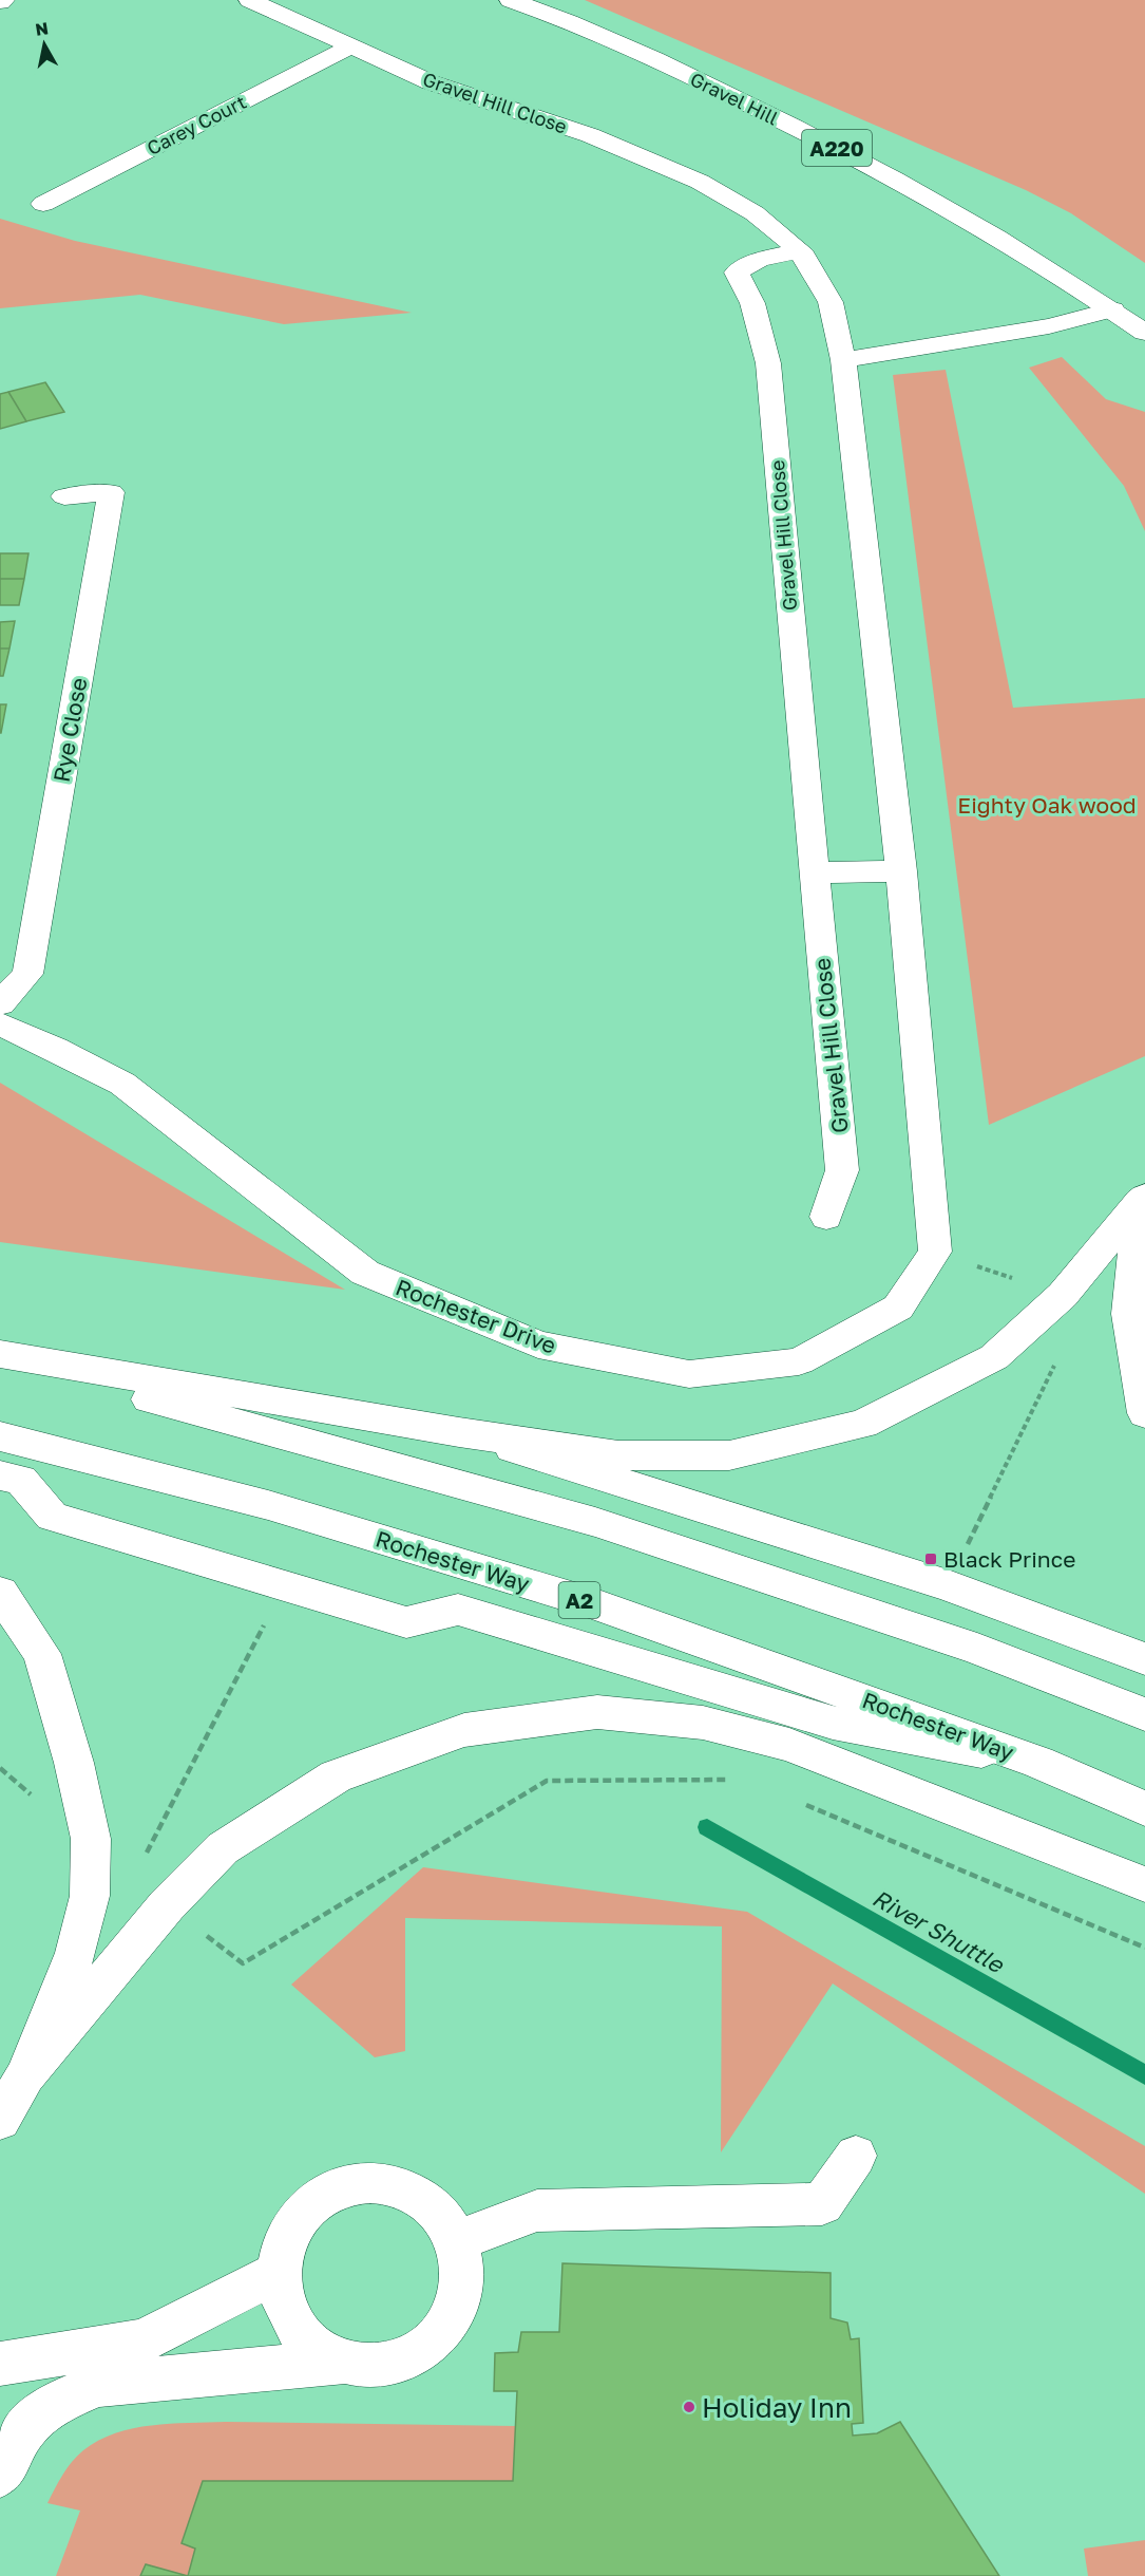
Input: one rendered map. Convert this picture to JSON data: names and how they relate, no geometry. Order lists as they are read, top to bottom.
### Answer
{
  "streets": {
    "main road": [
      "Gravel Hill",
      "Gravel Hill Close",
      "Carey Court",
      "A220",
      "Rye Close",
      "Rochester Drive",
      "Rochester Way",
      "A2"
    ]
  },
  "crossings": [
    ["Gravel Hill Close", "Carey Court"],
    ["Gravel Hill Close", "Rochester Drive"]
  ],
  "water": ["River Shuttle"],
  "parks": ["Eighty Oak wood"],
  "places": {
    "transit": ["Black Prince"],
    "other": ["Holiday Inn"]
  },
  "north": "top"
}
